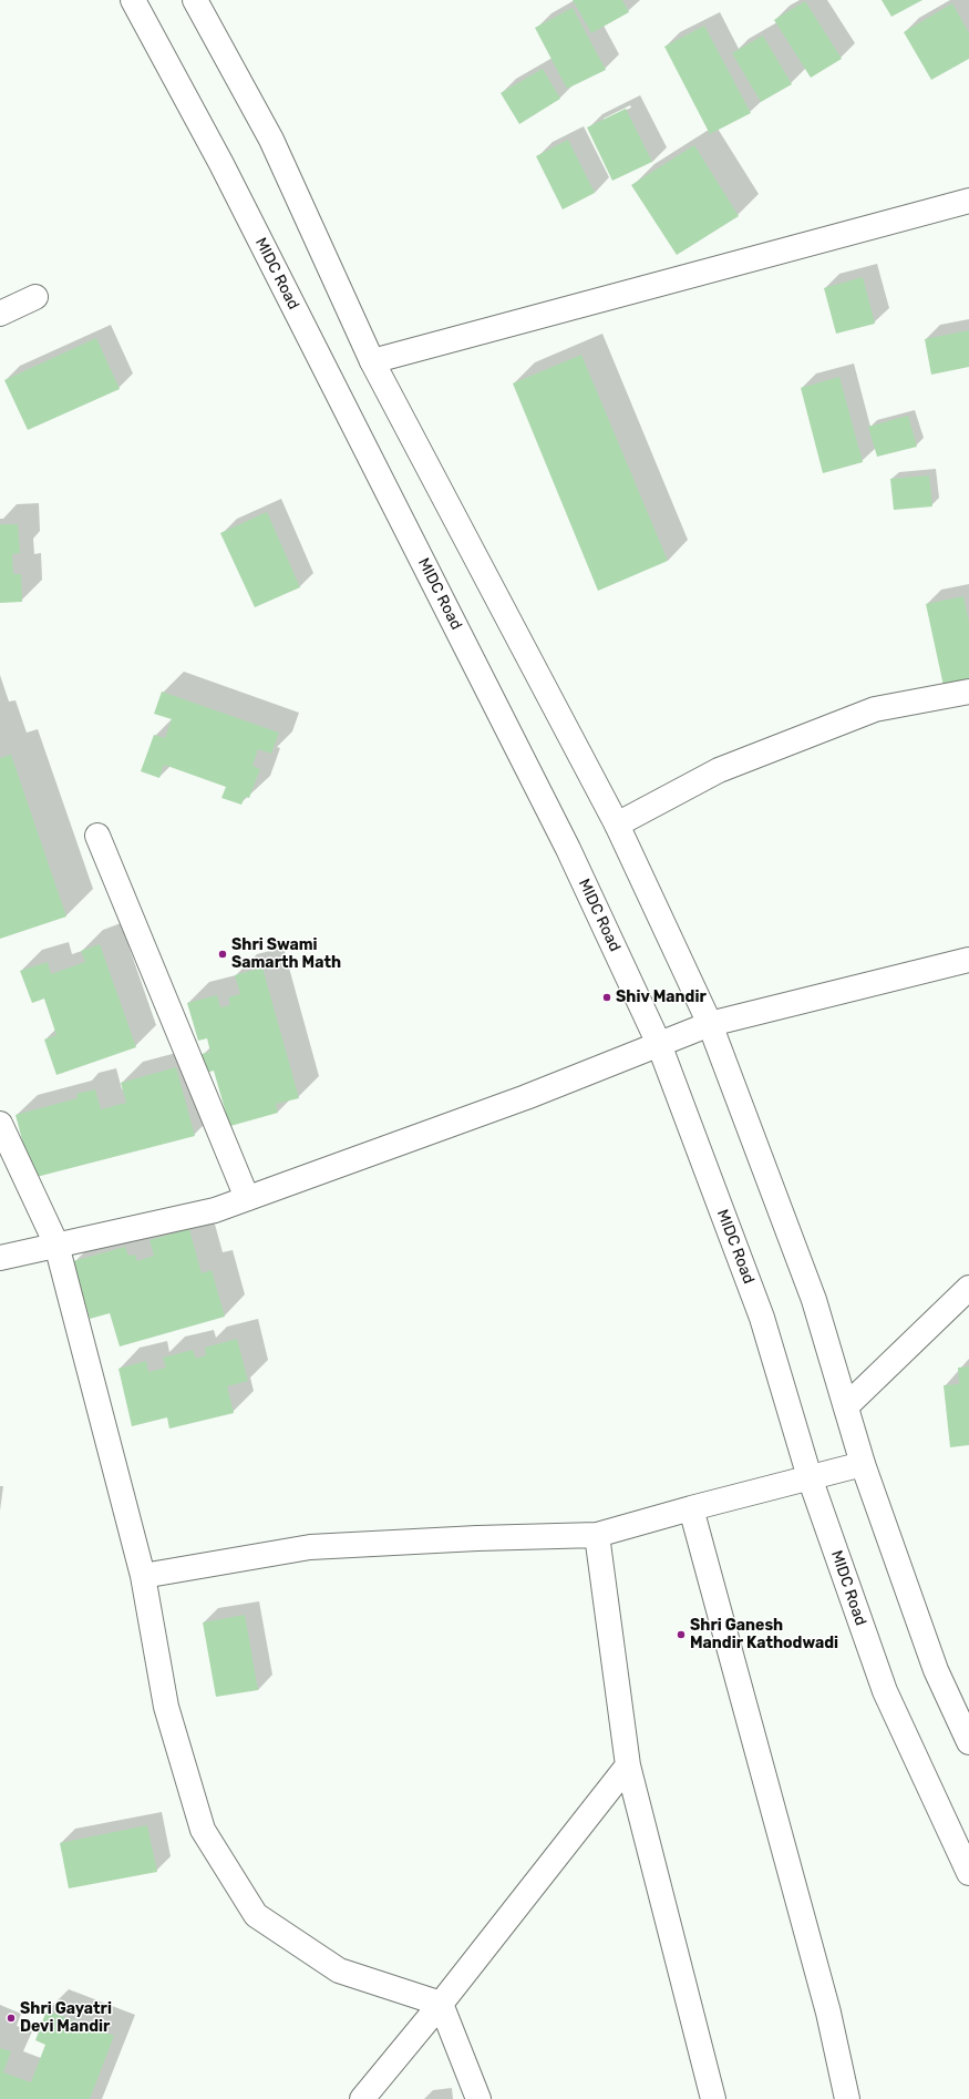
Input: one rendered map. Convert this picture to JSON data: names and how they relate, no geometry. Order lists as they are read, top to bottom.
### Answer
{
  "streets": {
    "street": ["MIDC Road"]
  },
  "places": [
    "Shri Swami Samarth Math",
    "Shiv Mandir",
    "Shri Ganesh Mandir Kathodwadi",
    "Shri Gayatri Devi Mandir"
  ]
}
